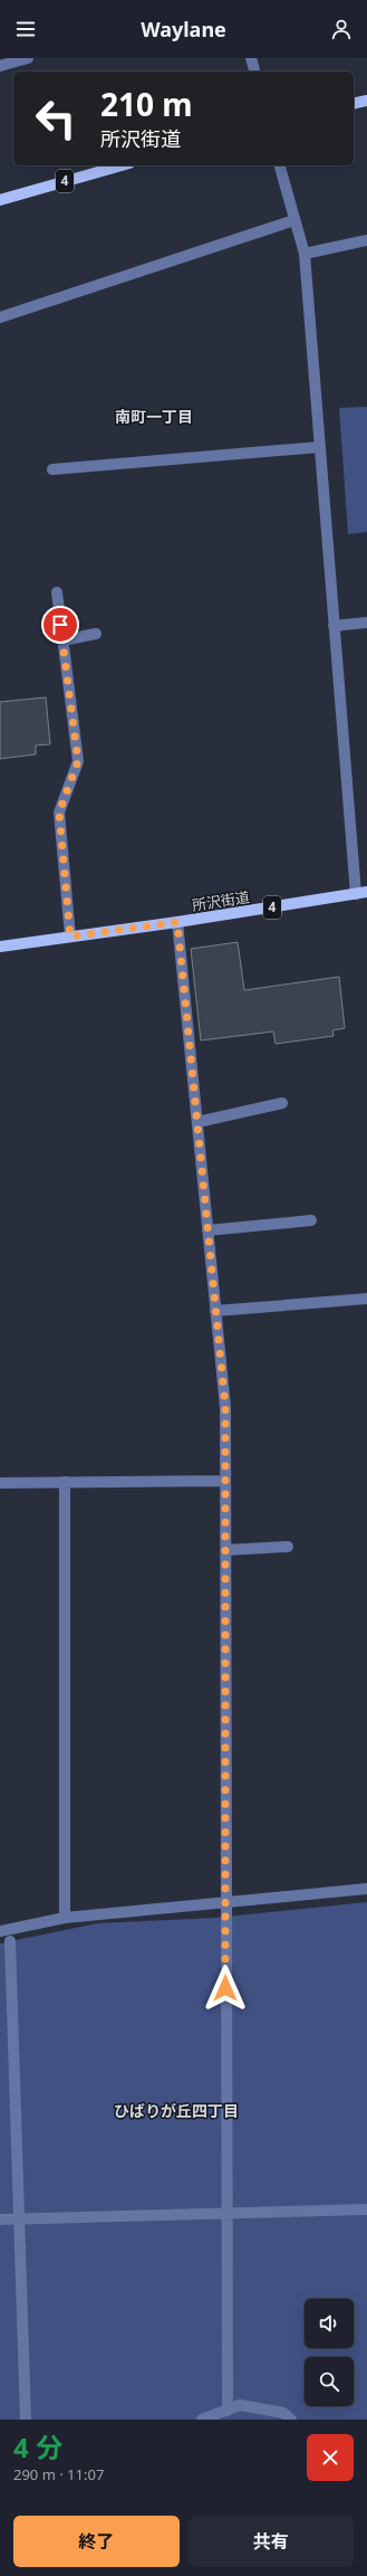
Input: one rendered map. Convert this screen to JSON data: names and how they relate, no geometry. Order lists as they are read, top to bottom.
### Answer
{
  "streets": {
    "main road": ["4", "所沢街道"]
  },
  "districts": ["南町一丁目", "ひばりが丘四丁目"],
  "page": {
    "header": "Waylane",
    "turn": ["210 m", "所沢街道"],
    "heading": ["4 分", "290 m · 11:07"],
    "buttons": ["終了", "共有"]
  }
}
